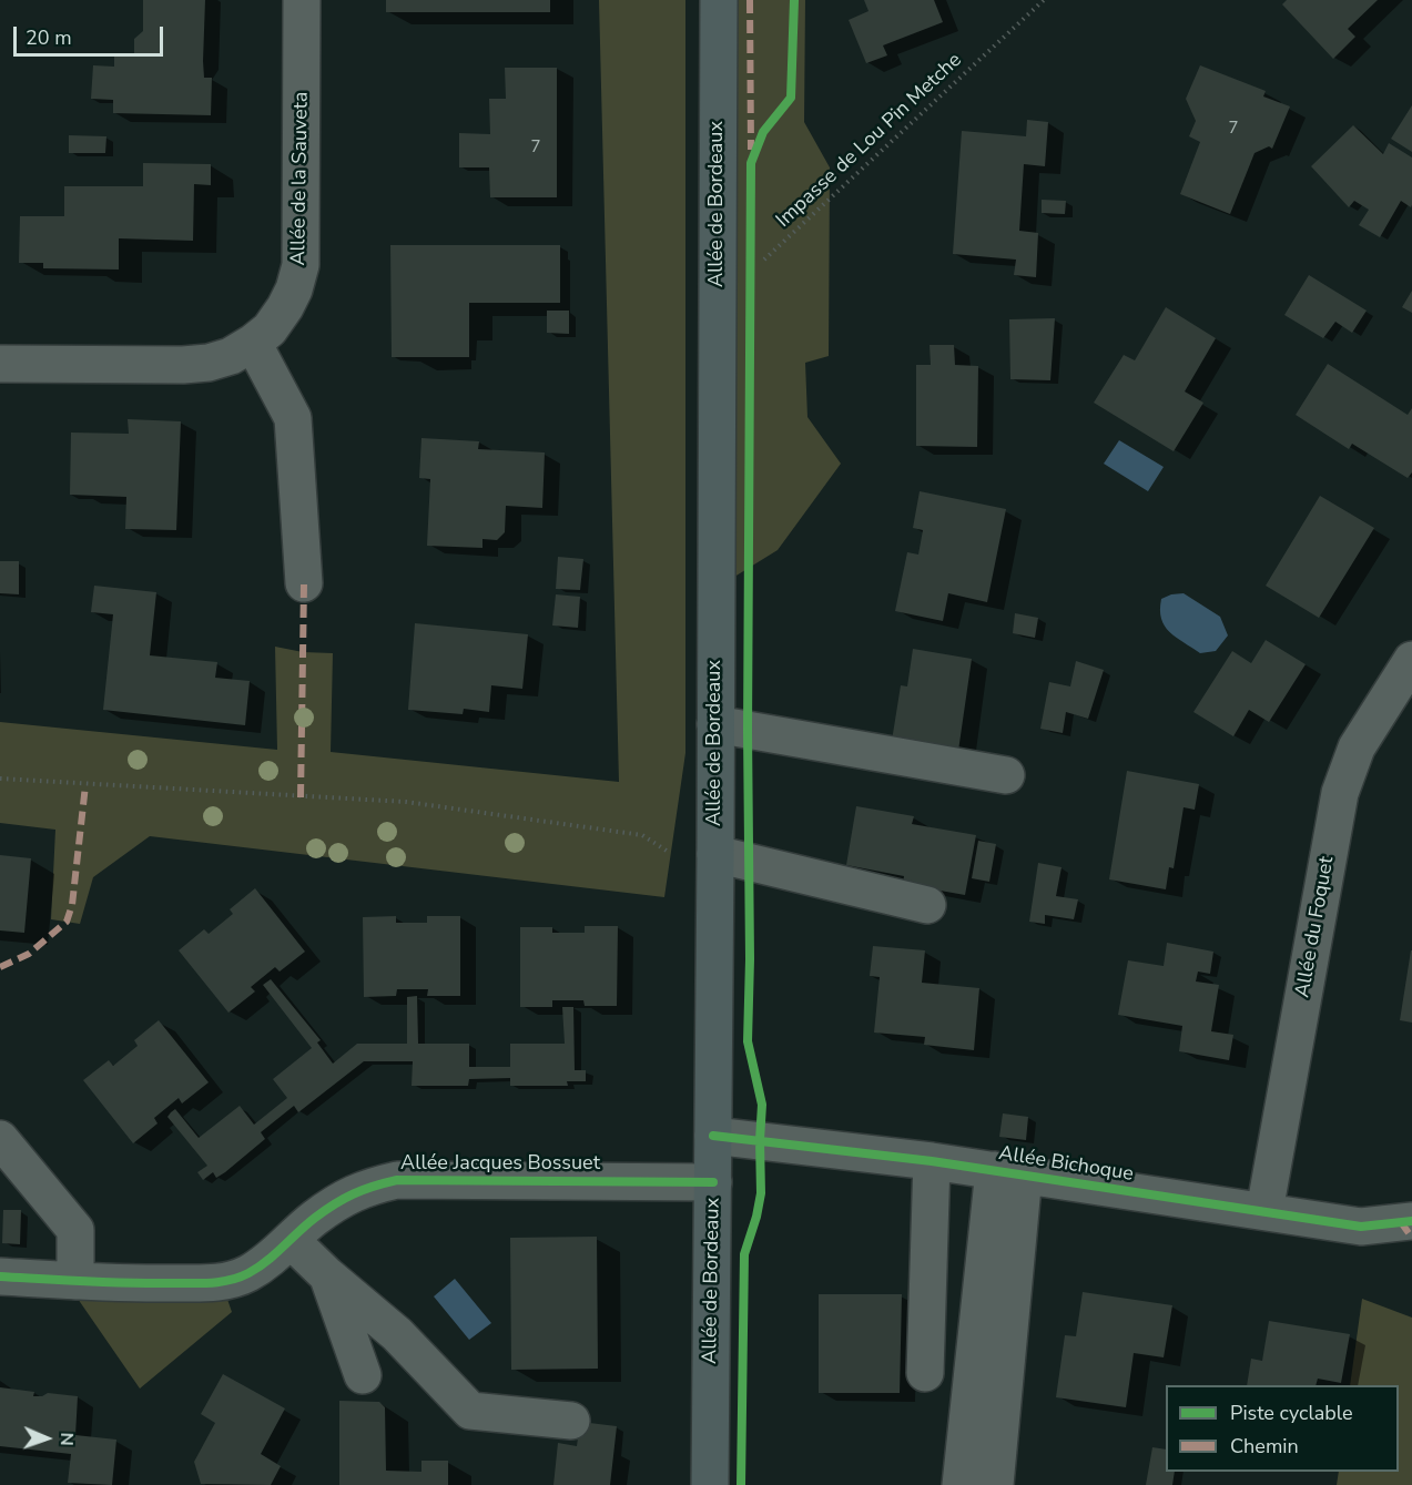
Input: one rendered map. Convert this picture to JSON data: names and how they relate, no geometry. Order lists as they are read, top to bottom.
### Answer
{
  "streets": {
    "main road": ["Allée de Bordeaux"],
    "street": [
      "Allée de la Sauveta",
      "Allée du Foquet",
      "Allée Jacques Bossuet",
      "Allée Bichoque"
    ],
    "path": ["Impasse de Lou Pin Metche"]
  },
  "crossings": [
    ["Impasse de Lou Pin Metche", "Allée de Bordeaux"],
    ["Allée de Bordeaux", "Allée Jacques Bossuet"],
    ["Allée de Bordeaux", "Allée Bichoque"],
    ["Allée du Foquet", "Allée Bichoque"]
  ],
  "house_numbers": ["7", "7"],
  "legend": ["Piste cyclable", "Chemin"],
  "scale_bar": "20 m",
  "north": "right"
}
